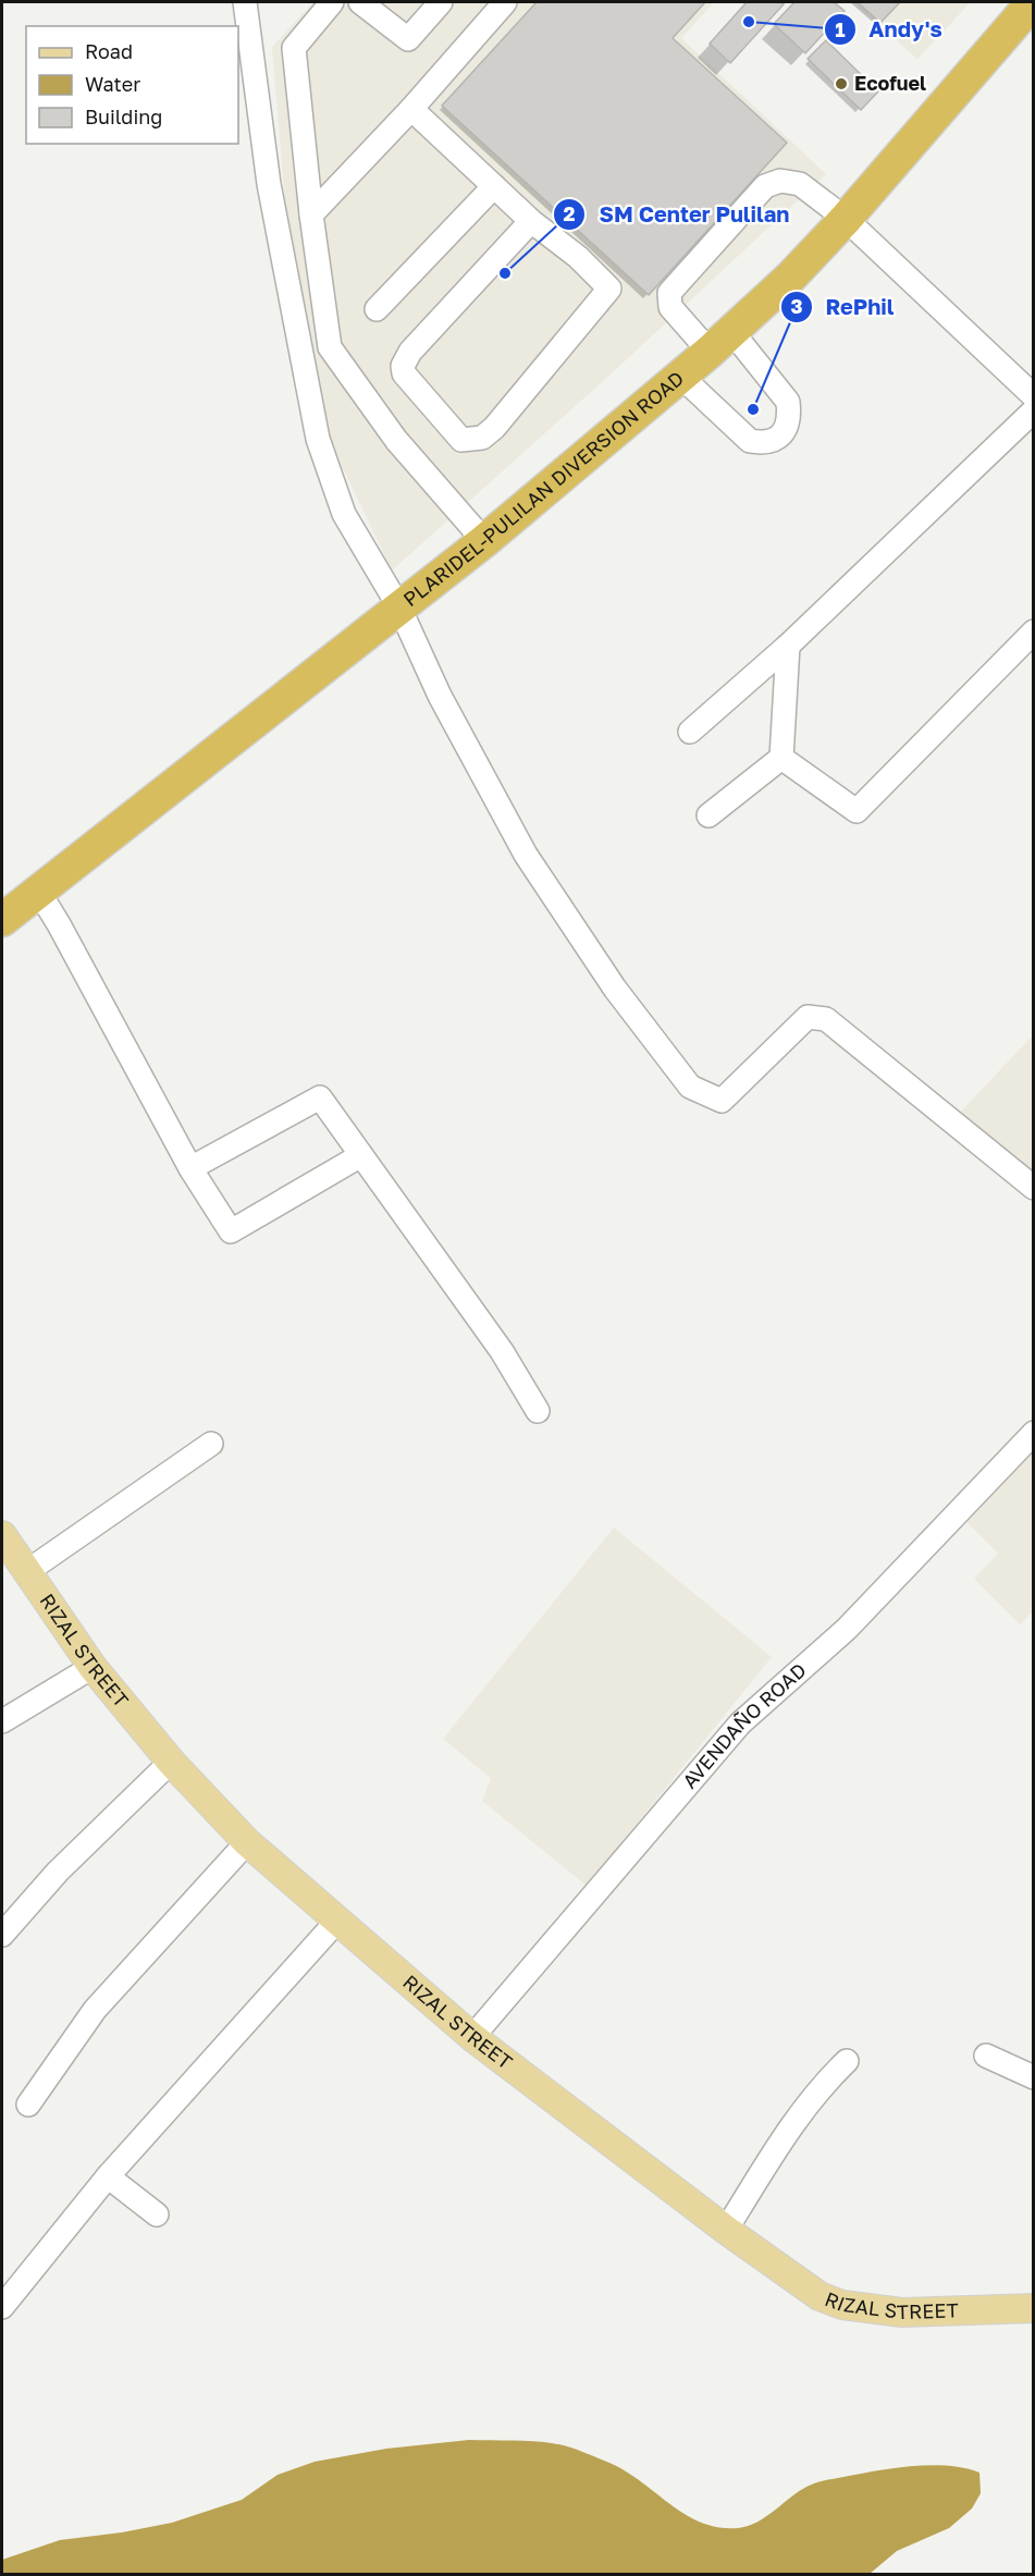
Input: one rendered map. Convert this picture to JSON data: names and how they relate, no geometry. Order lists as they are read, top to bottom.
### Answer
{
  "streets": {
    "highway": ["PLARIDEL-PULILAN DIVERSION ROAD"],
    "main road": ["RIZAL STREET"],
    "street": ["AVENDAÑO ROAD"]
  },
  "crossings": [
    ["RIZAL STREET", "AVENDAÑO ROAD"]
  ],
  "places": [
    "Andy's",
    "Ecofuel",
    "SM Center Pulilan",
    "RePhil"
  ],
  "legend": ["Road", "Water", "Building"]
}
